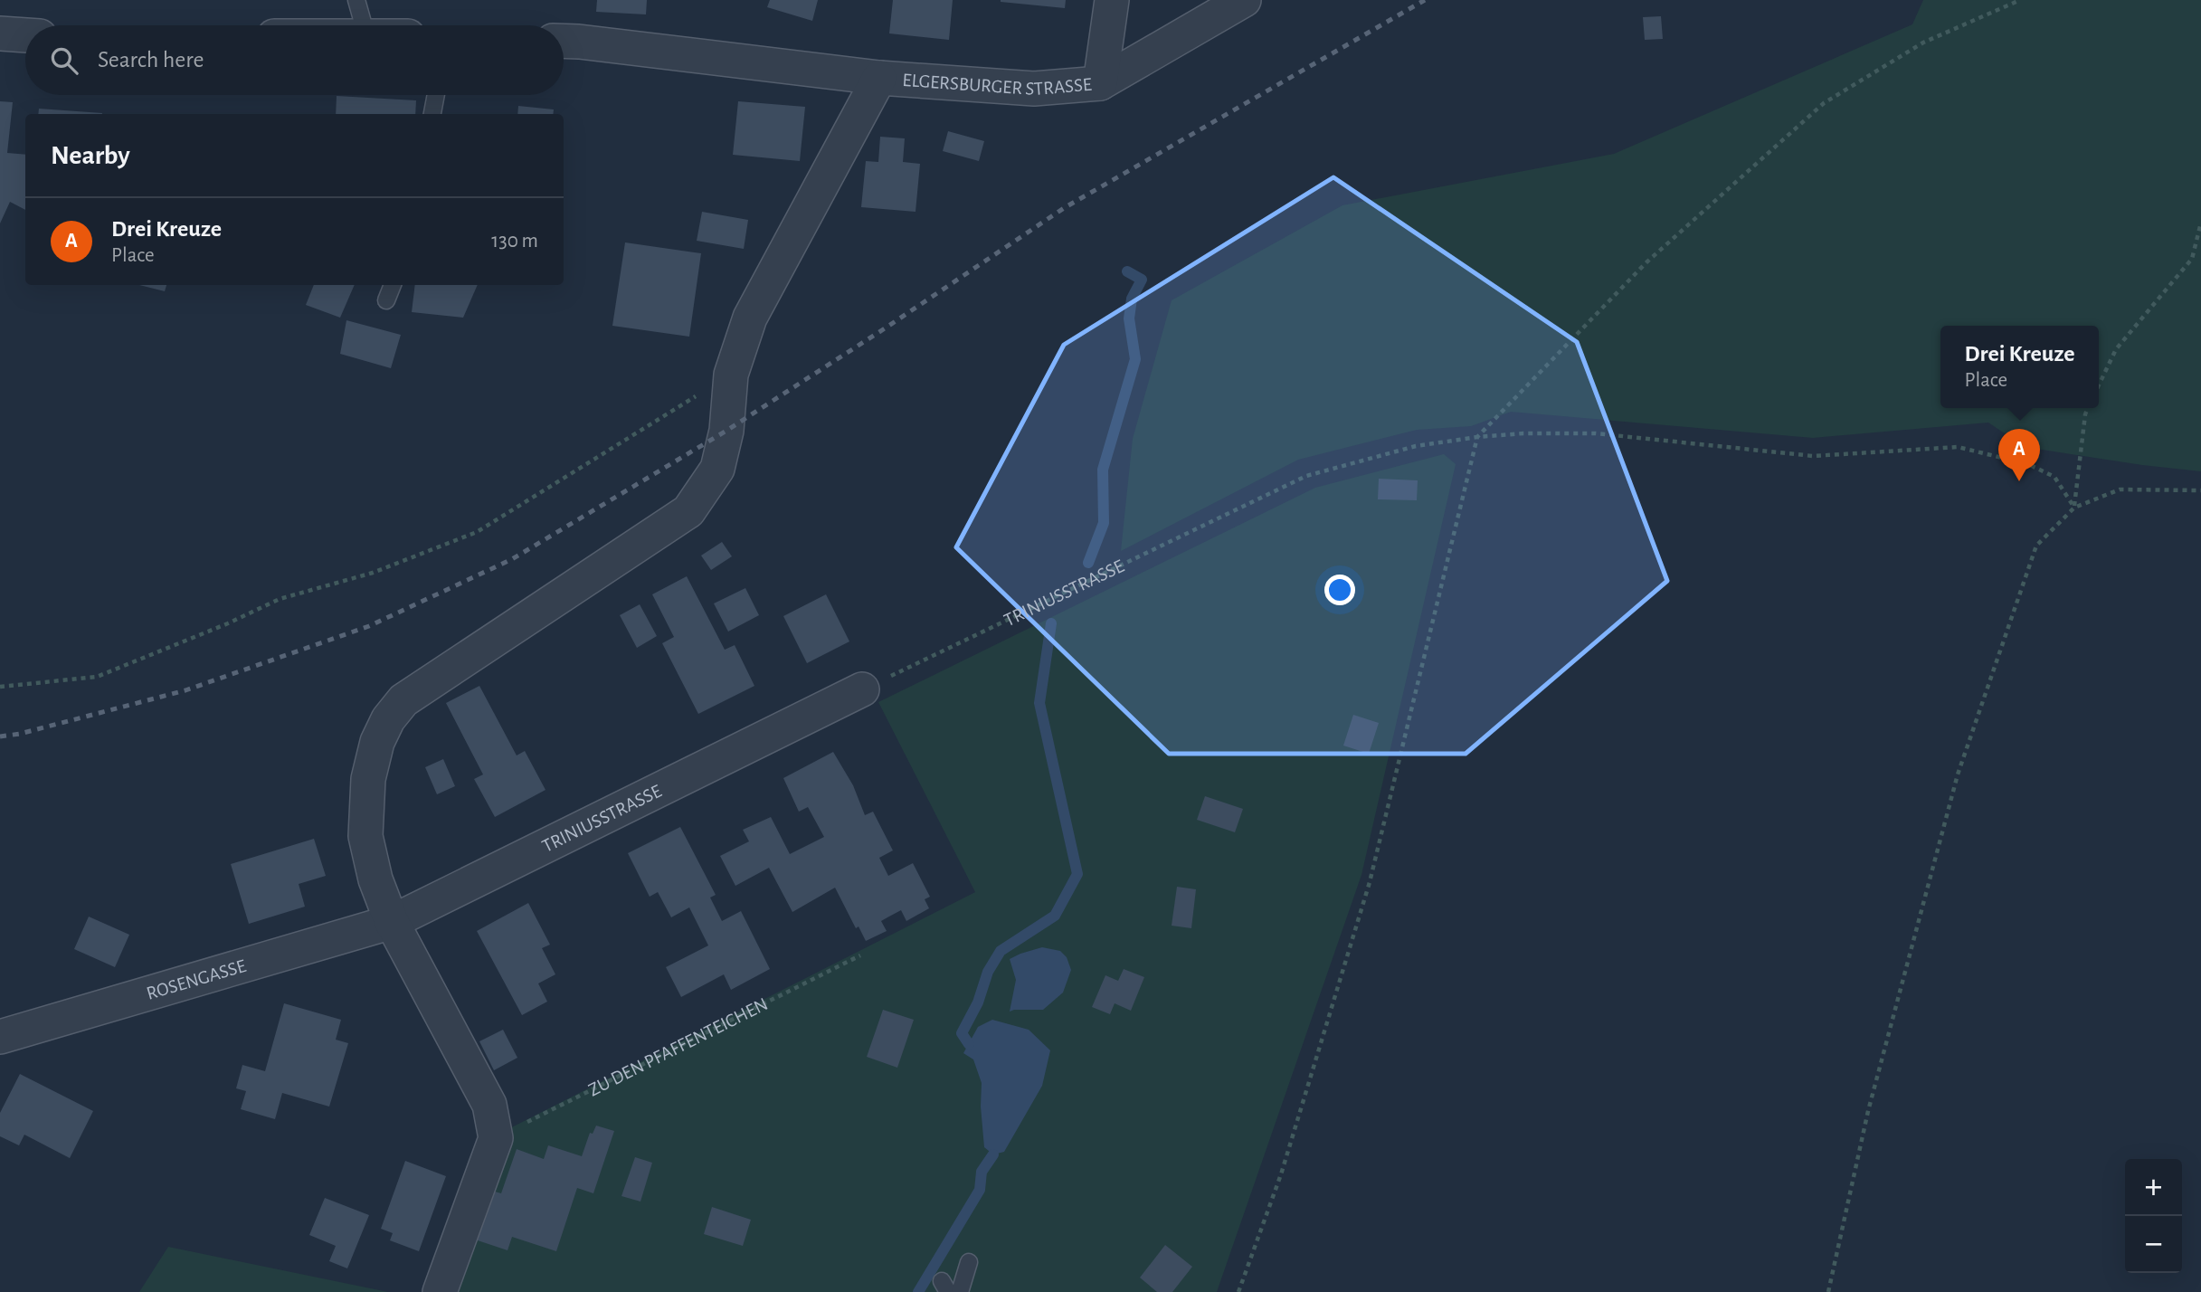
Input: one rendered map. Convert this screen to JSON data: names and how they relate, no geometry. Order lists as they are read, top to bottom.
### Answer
{
  "streets": {
    "street": ["ELGERSBURGER STRASSE", "TRINIUSSTRASSE", "ROSENGASSE"],
    "path": ["ZU DEN PFAFFENTEICHEN"]
  },
  "crossings": [
    ["TRINIUSSTRASSE", "ROSENGASSE"]
  ],
  "page": {
    "search": "Search here",
    "heading": "Nearby",
    "list": [
      {
        "mark": "A",
        "name": "Drei Kreuze",
        "note": "Place",
        "value": "130 m"
      }
    ],
    "popup": ["Drei Kreuze", "Place"],
    "pins": "A",
    "map_buttons": ["+", "−"]
  }
}
